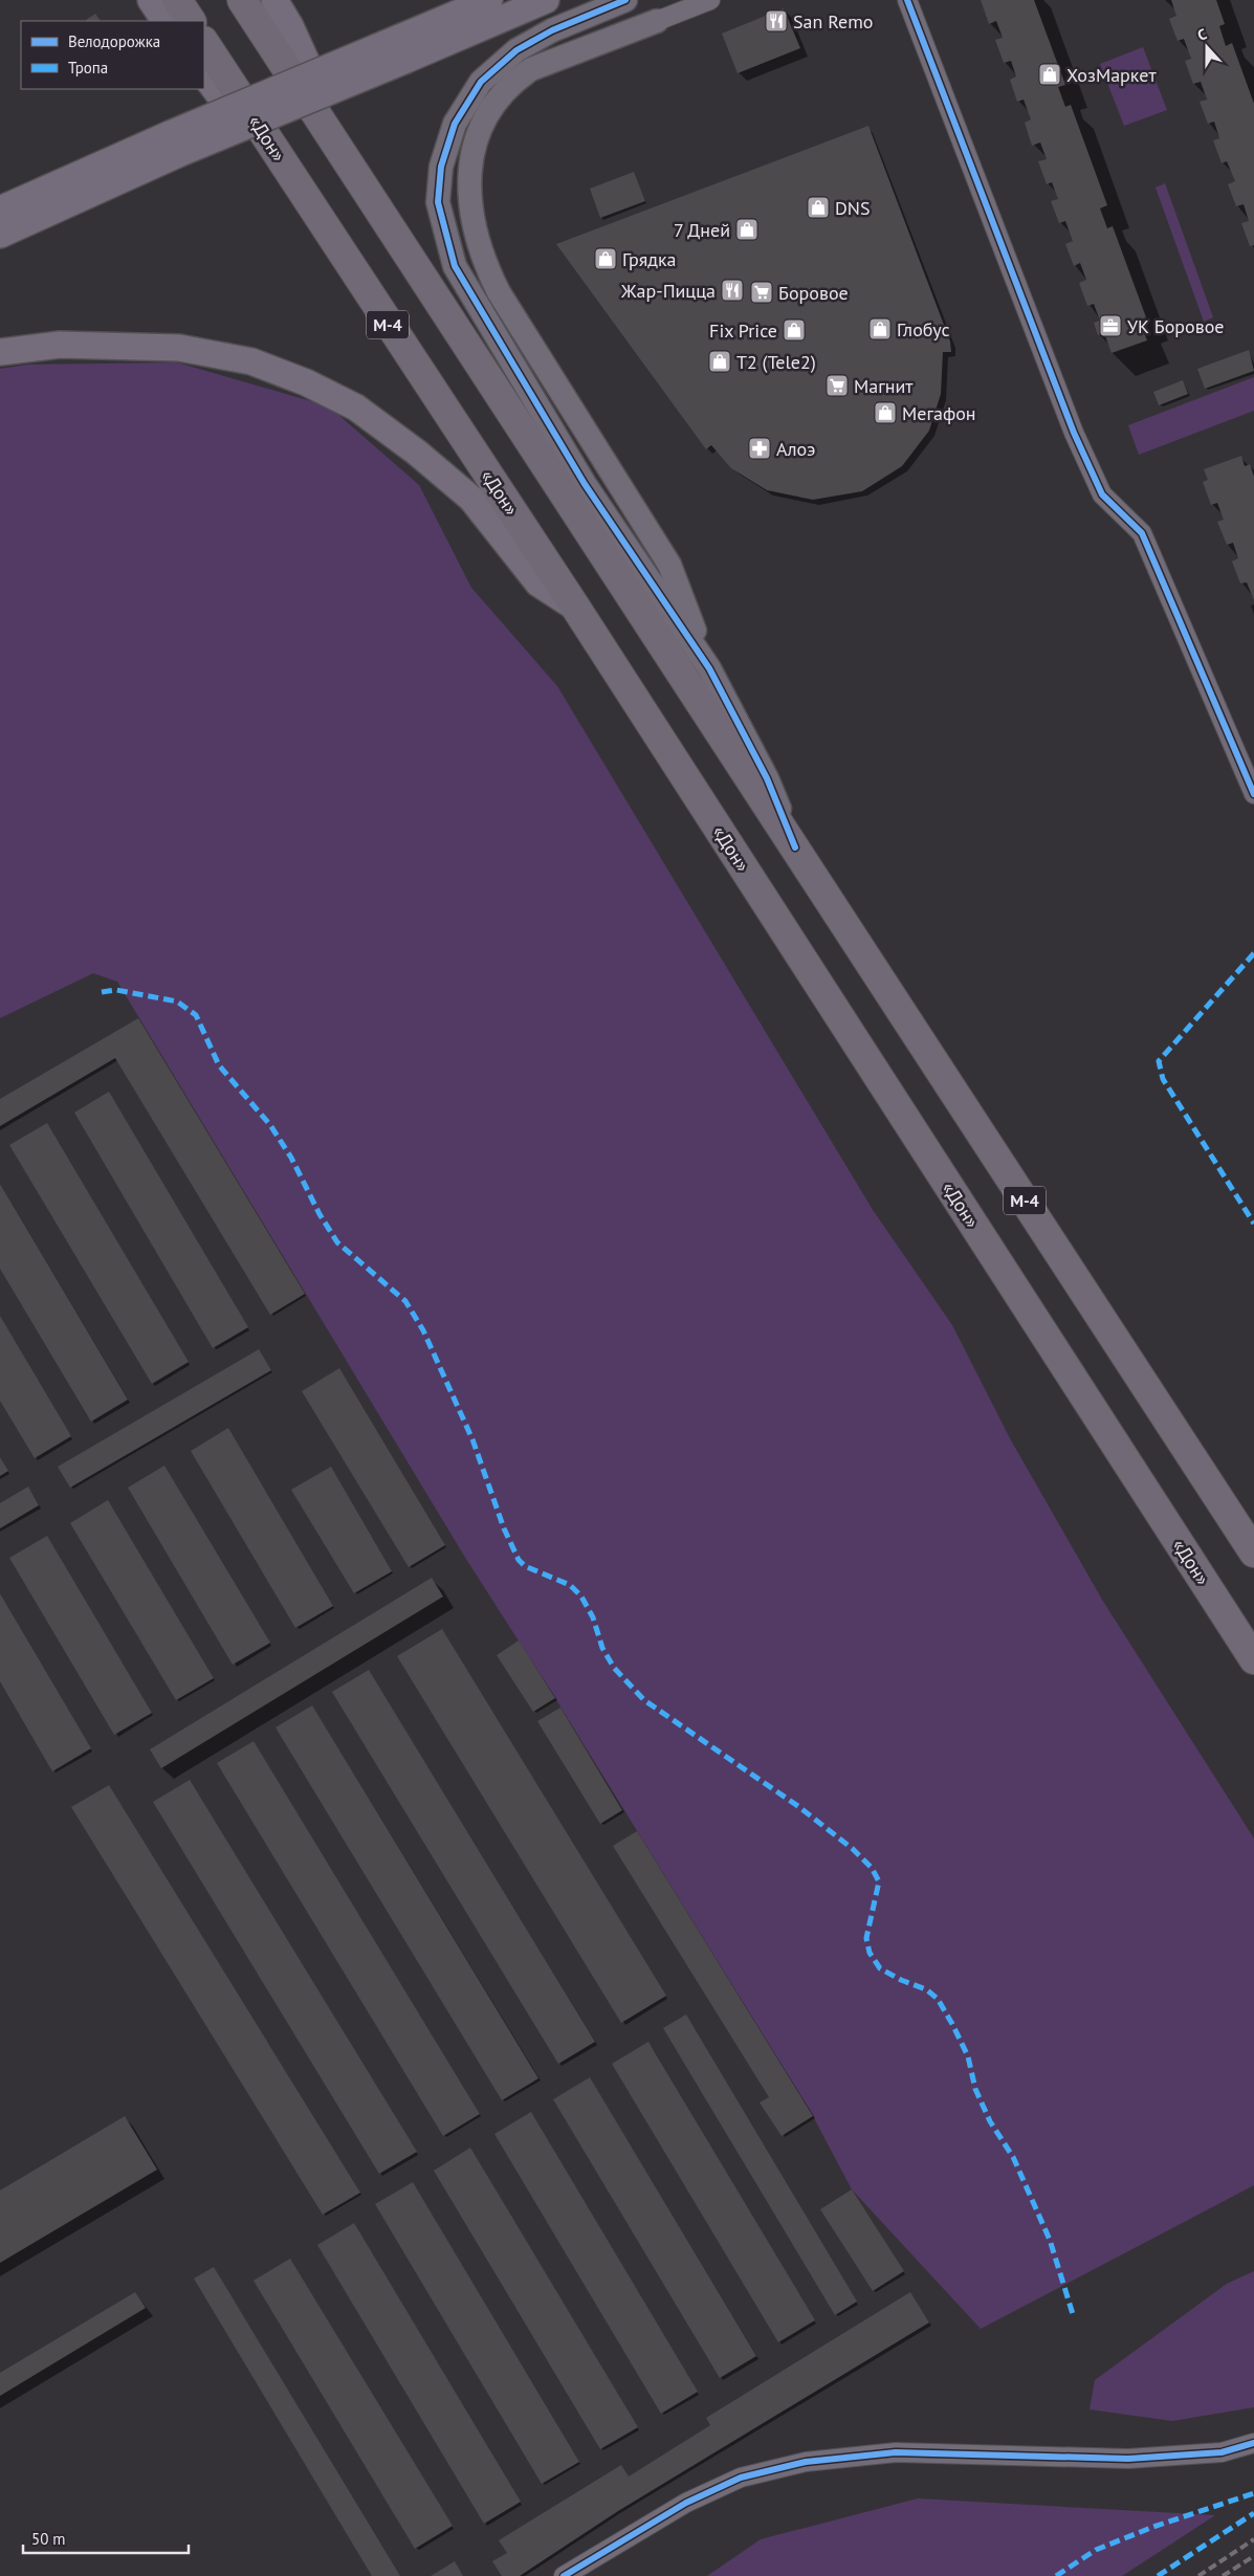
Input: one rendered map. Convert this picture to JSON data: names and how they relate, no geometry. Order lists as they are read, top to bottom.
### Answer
{
  "streets": {
    "highway": ["«Дон»", "М-4"]
  },
  "places": {
    "restaurant": ["San Remo", "Жар-Пицца"],
    "shop": [
      "ХозМаркет",
      "DNS",
      "7 Дней",
      "Грядка",
      "Глобус",
      "Fix Price",
      "T2 (Tele2)",
      "Мегафон"
    ],
    "supermarket": ["Боровое", "Магнит"],
    "office": ["УК Боровое"],
    "pharmacy": ["Алоэ"]
  },
  "legend": ["Велодорожка", "Тропа"],
  "scale_bar": "50 m",
  "north": "top"
}
